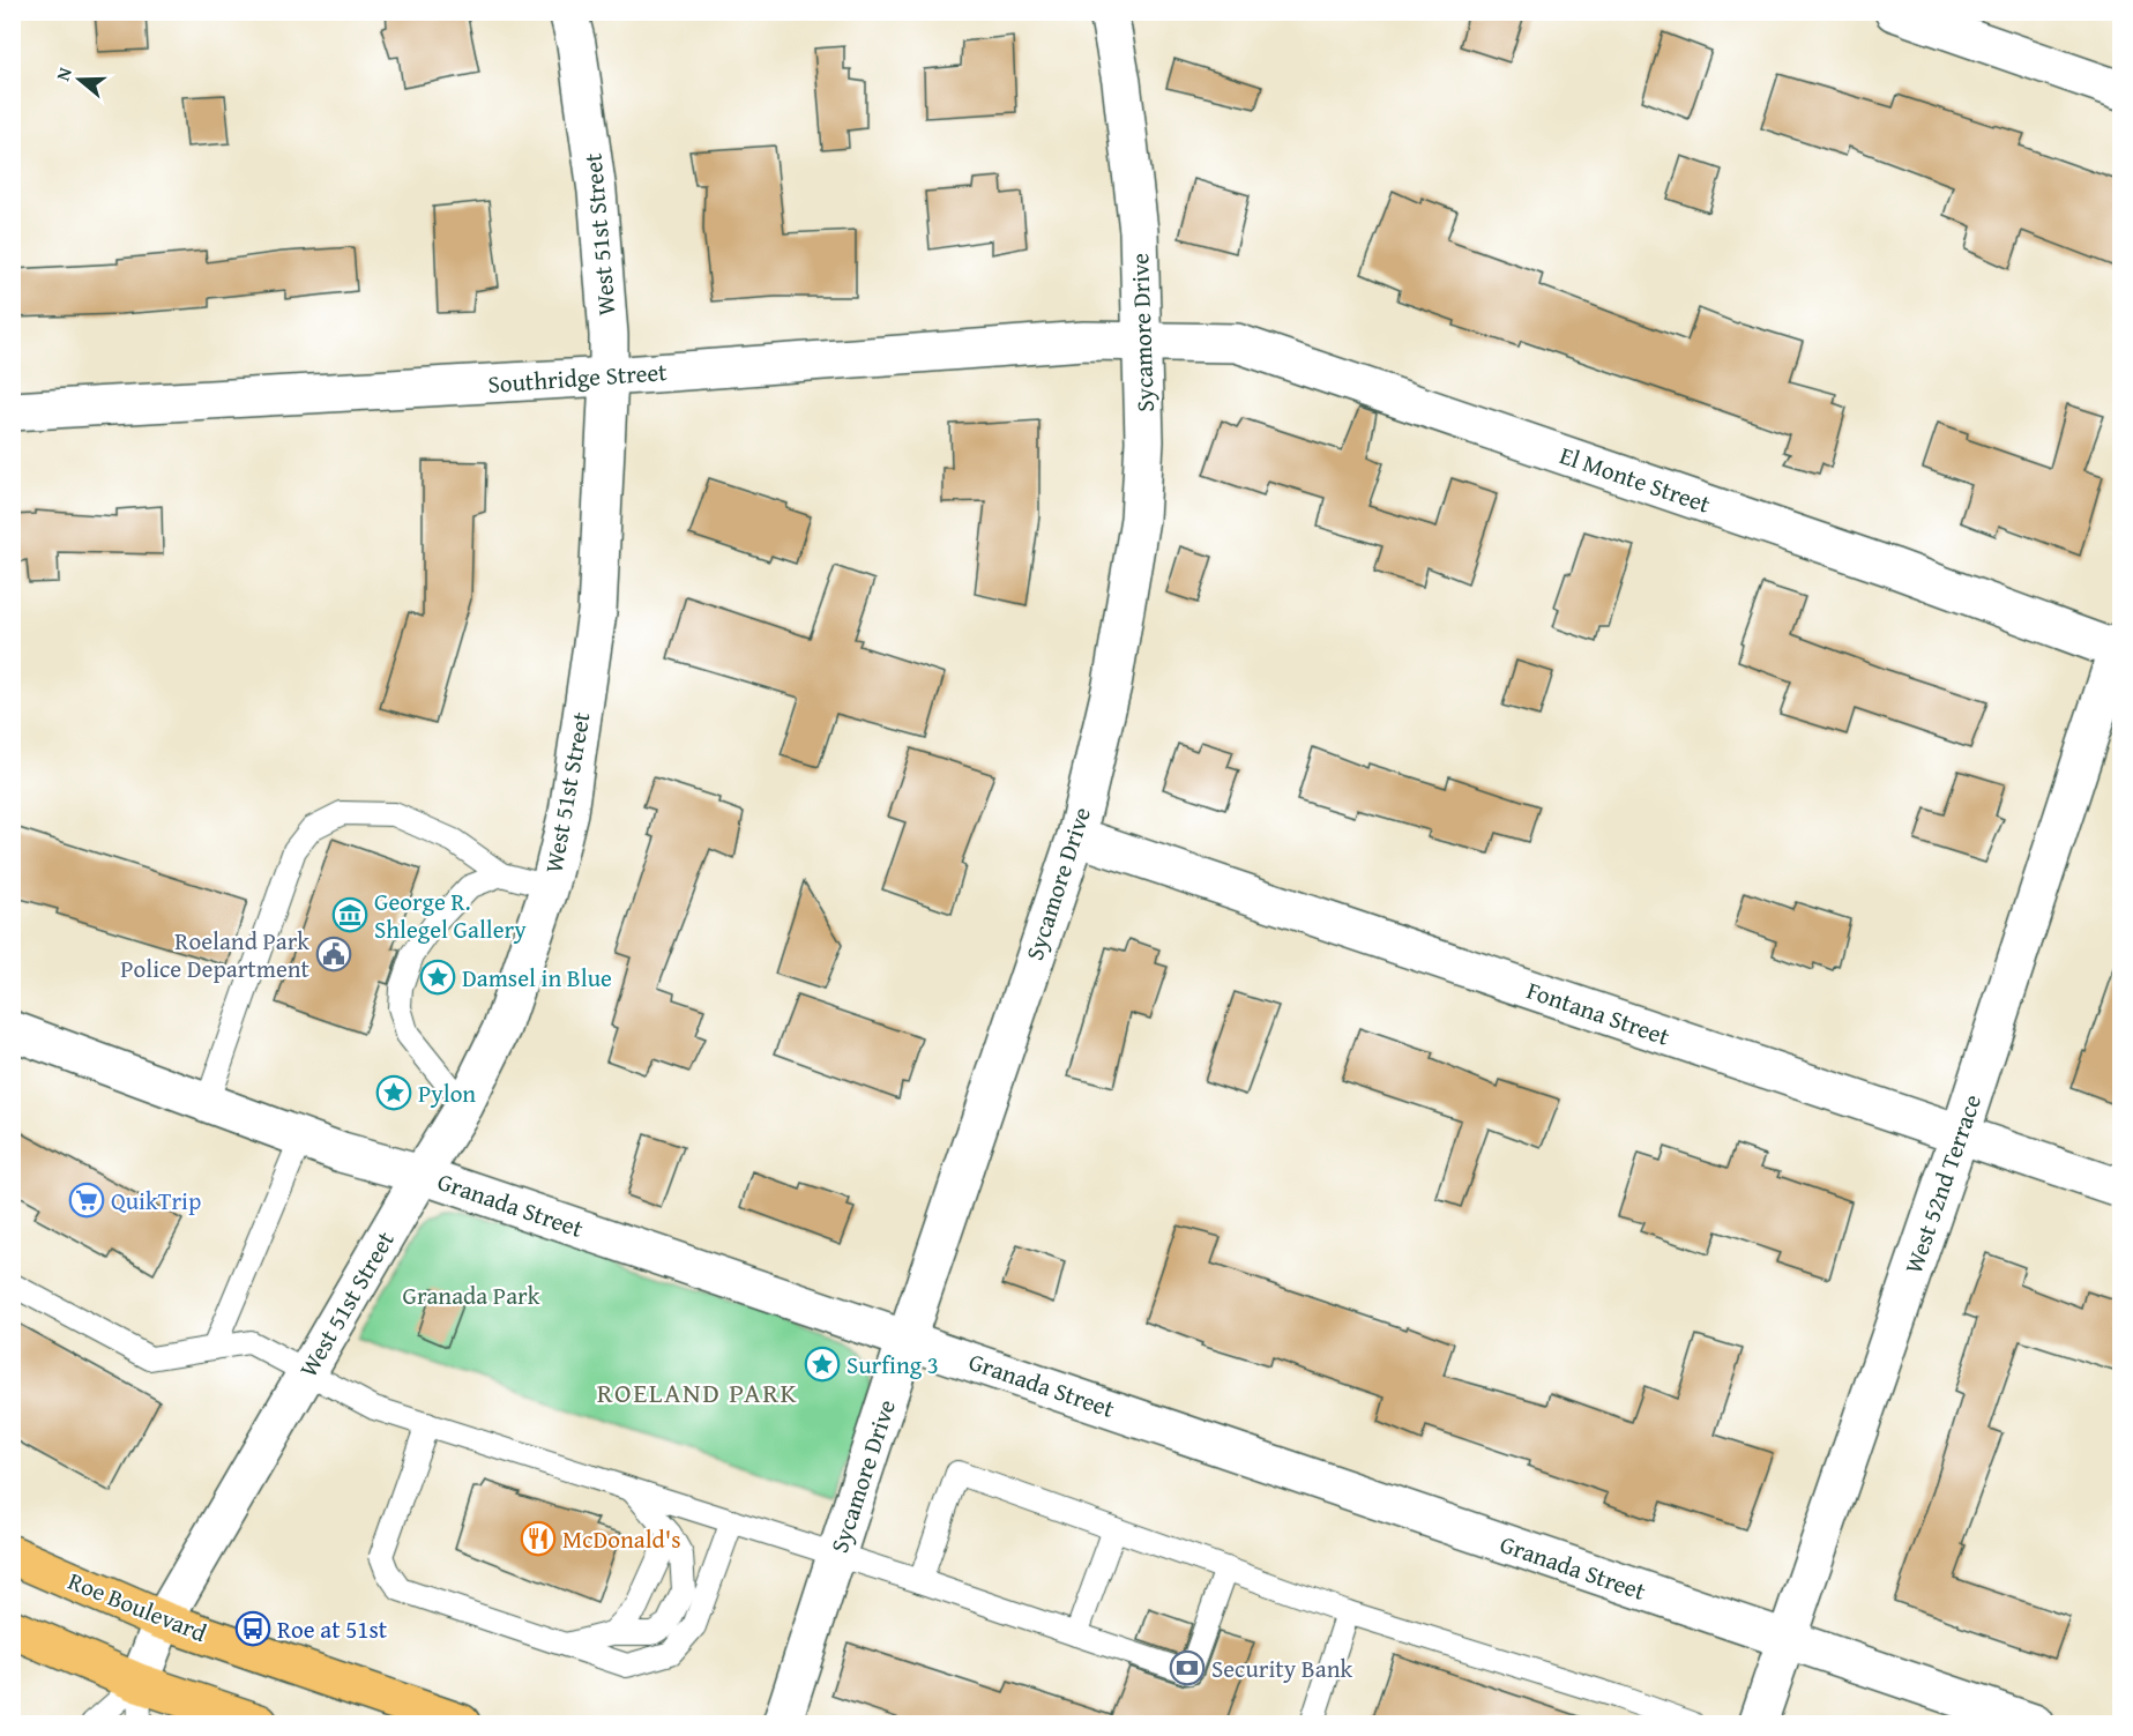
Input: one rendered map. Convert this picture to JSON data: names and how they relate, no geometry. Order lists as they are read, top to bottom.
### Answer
{
  "streets": {
    "main road": ["Roe Boulevard"],
    "street": [
      "West 51st Street",
      "Sycamore Drive",
      "Southridge Street",
      "El Monte Street",
      "Fontana Street",
      "West 52nd Terrace",
      "Granada Street"
    ]
  },
  "crossings": [
    ["West 51st Street", "Southridge Street"],
    ["West 51st Street", "Granada Street"],
    ["West 51st Street", "Roe Boulevard"],
    ["Sycamore Drive", "Southridge Street"],
    ["Sycamore Drive", "El Monte Street"],
    ["Sycamore Drive", "Fontana Street"],
    ["Sycamore Drive", "Granada Street"],
    ["Southridge Street", "El Monte Street"],
    ["El Monte Street", "West 52nd Terrace"],
    ["Fontana Street", "West 52nd Terrace"],
    ["West 52nd Terrace", "Granada Street"]
  ],
  "districts": ["ROELAND PARK"],
  "parks": ["Granada Park"],
  "places": {
    "museum": ["George R. Shlegel Gallery"],
    "public building": ["Roeland Park Police Department"],
    "place": ["Damsel in Blue", "Pylon", "Surfing 3"],
    "supermarket": ["QuikTrip"],
    "restaurant": ["McDonald's"],
    "bus stop": ["Roe at 51st"],
    "bank": ["Security Bank"]
  },
  "north": "left"
}
